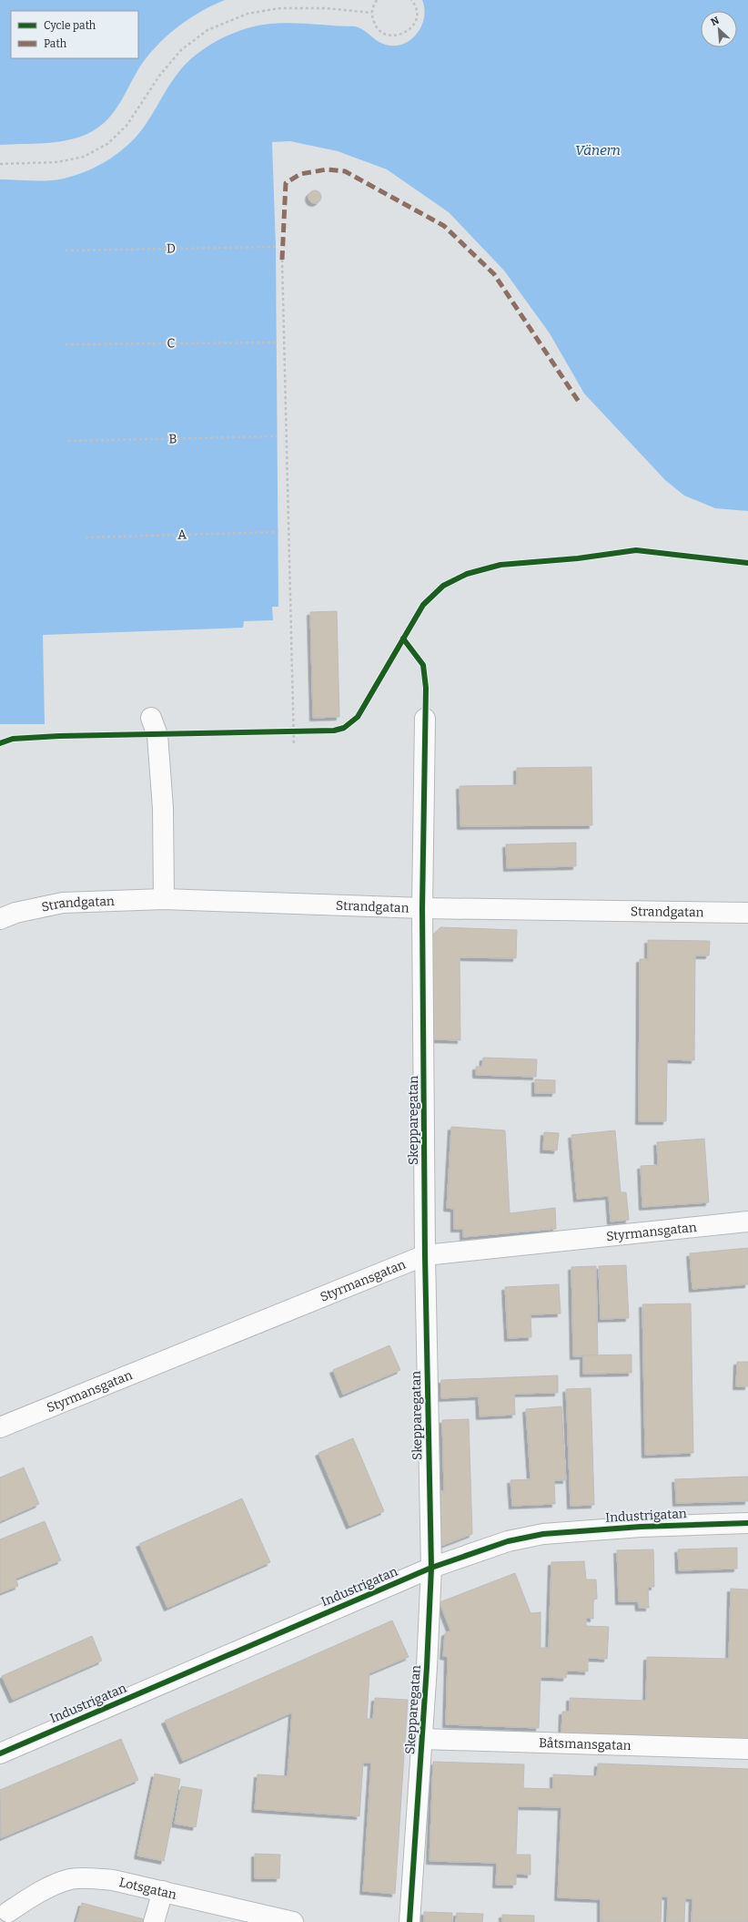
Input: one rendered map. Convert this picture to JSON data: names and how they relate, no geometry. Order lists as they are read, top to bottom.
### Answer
{
  "streets": {
    "street": [
      "Strandgatan",
      "Skepparegatan",
      "Styrmansgatan",
      "Industrigatan",
      "Båtsmansgatan",
      "Lotsgatan"
    ],
    "path": [
      "D",
      "C",
      "B",
      "A"
    ]
  },
  "crossings": [
    ["Strandgatan", "Skepparegatan"],
    ["Skepparegatan", "Styrmansgatan"],
    ["Skepparegatan", "Industrigatan"],
    ["Skepparegatan", "Båtsmansgatan"]
  ],
  "water": ["Vänern"],
  "legend": ["Cycle path", "Path"],
  "north": "top left"
}
